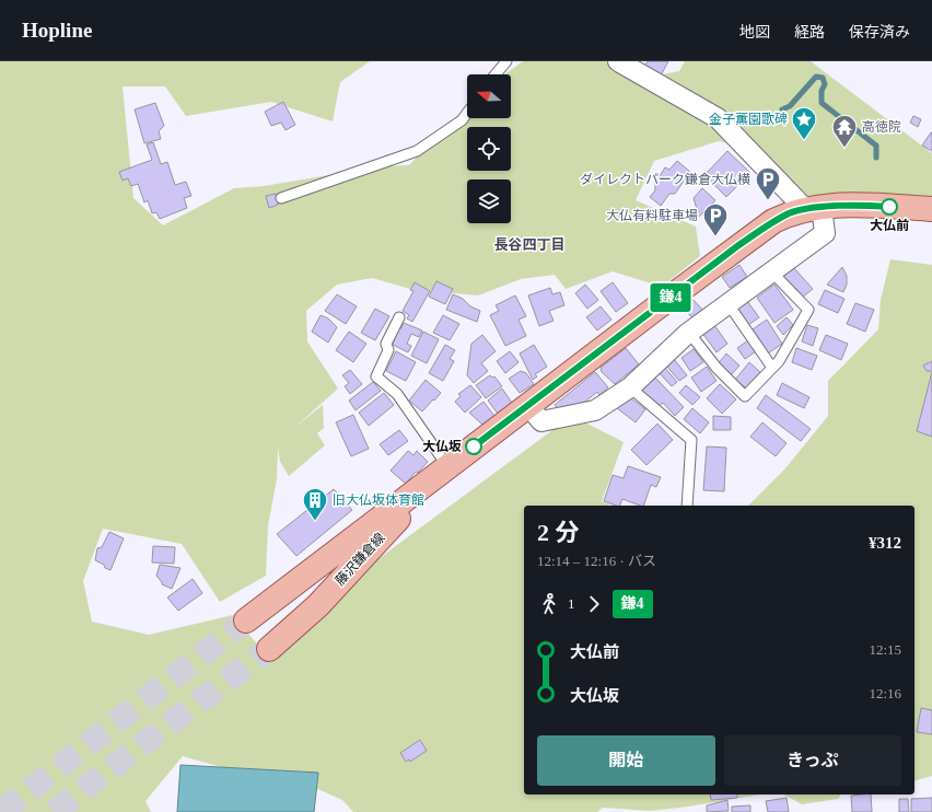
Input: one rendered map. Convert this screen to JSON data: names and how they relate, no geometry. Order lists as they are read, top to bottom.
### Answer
{
  "streets": {
    "main road": ["藤沢鎌倉線"]
  },
  "districts": ["長谷四丁目"],
  "places": {
    "place": ["金子薫園歌碑"],
    "temple": ["高徳院"],
    "parking": ["ダイレクトパーク鎌倉大仏横", "大仏有料駐車場"],
    "other": ["大仏前", "大仏坂"],
    "building": ["旧大仏坂体育館"]
  },
  "lines": ["bus line 鎌4"],
  "north": "left",
  "page": {
    "header": "Hopline",
    "nav": ["地図", "経路", "保存済み"],
    "on_map": "鎌4",
    "heading": ["2 分", "12:14 – 12:16 · バス", "¥312"],
    "legs": ["1", "鎌4"],
    "list": [
      {
        "name": "大仏前",
        "value": "12:15"
      },
      {
        "name": "大仏坂",
        "value": "12:16"
      }
    ],
    "buttons": ["開始", "きっぷ"]
  }
}
